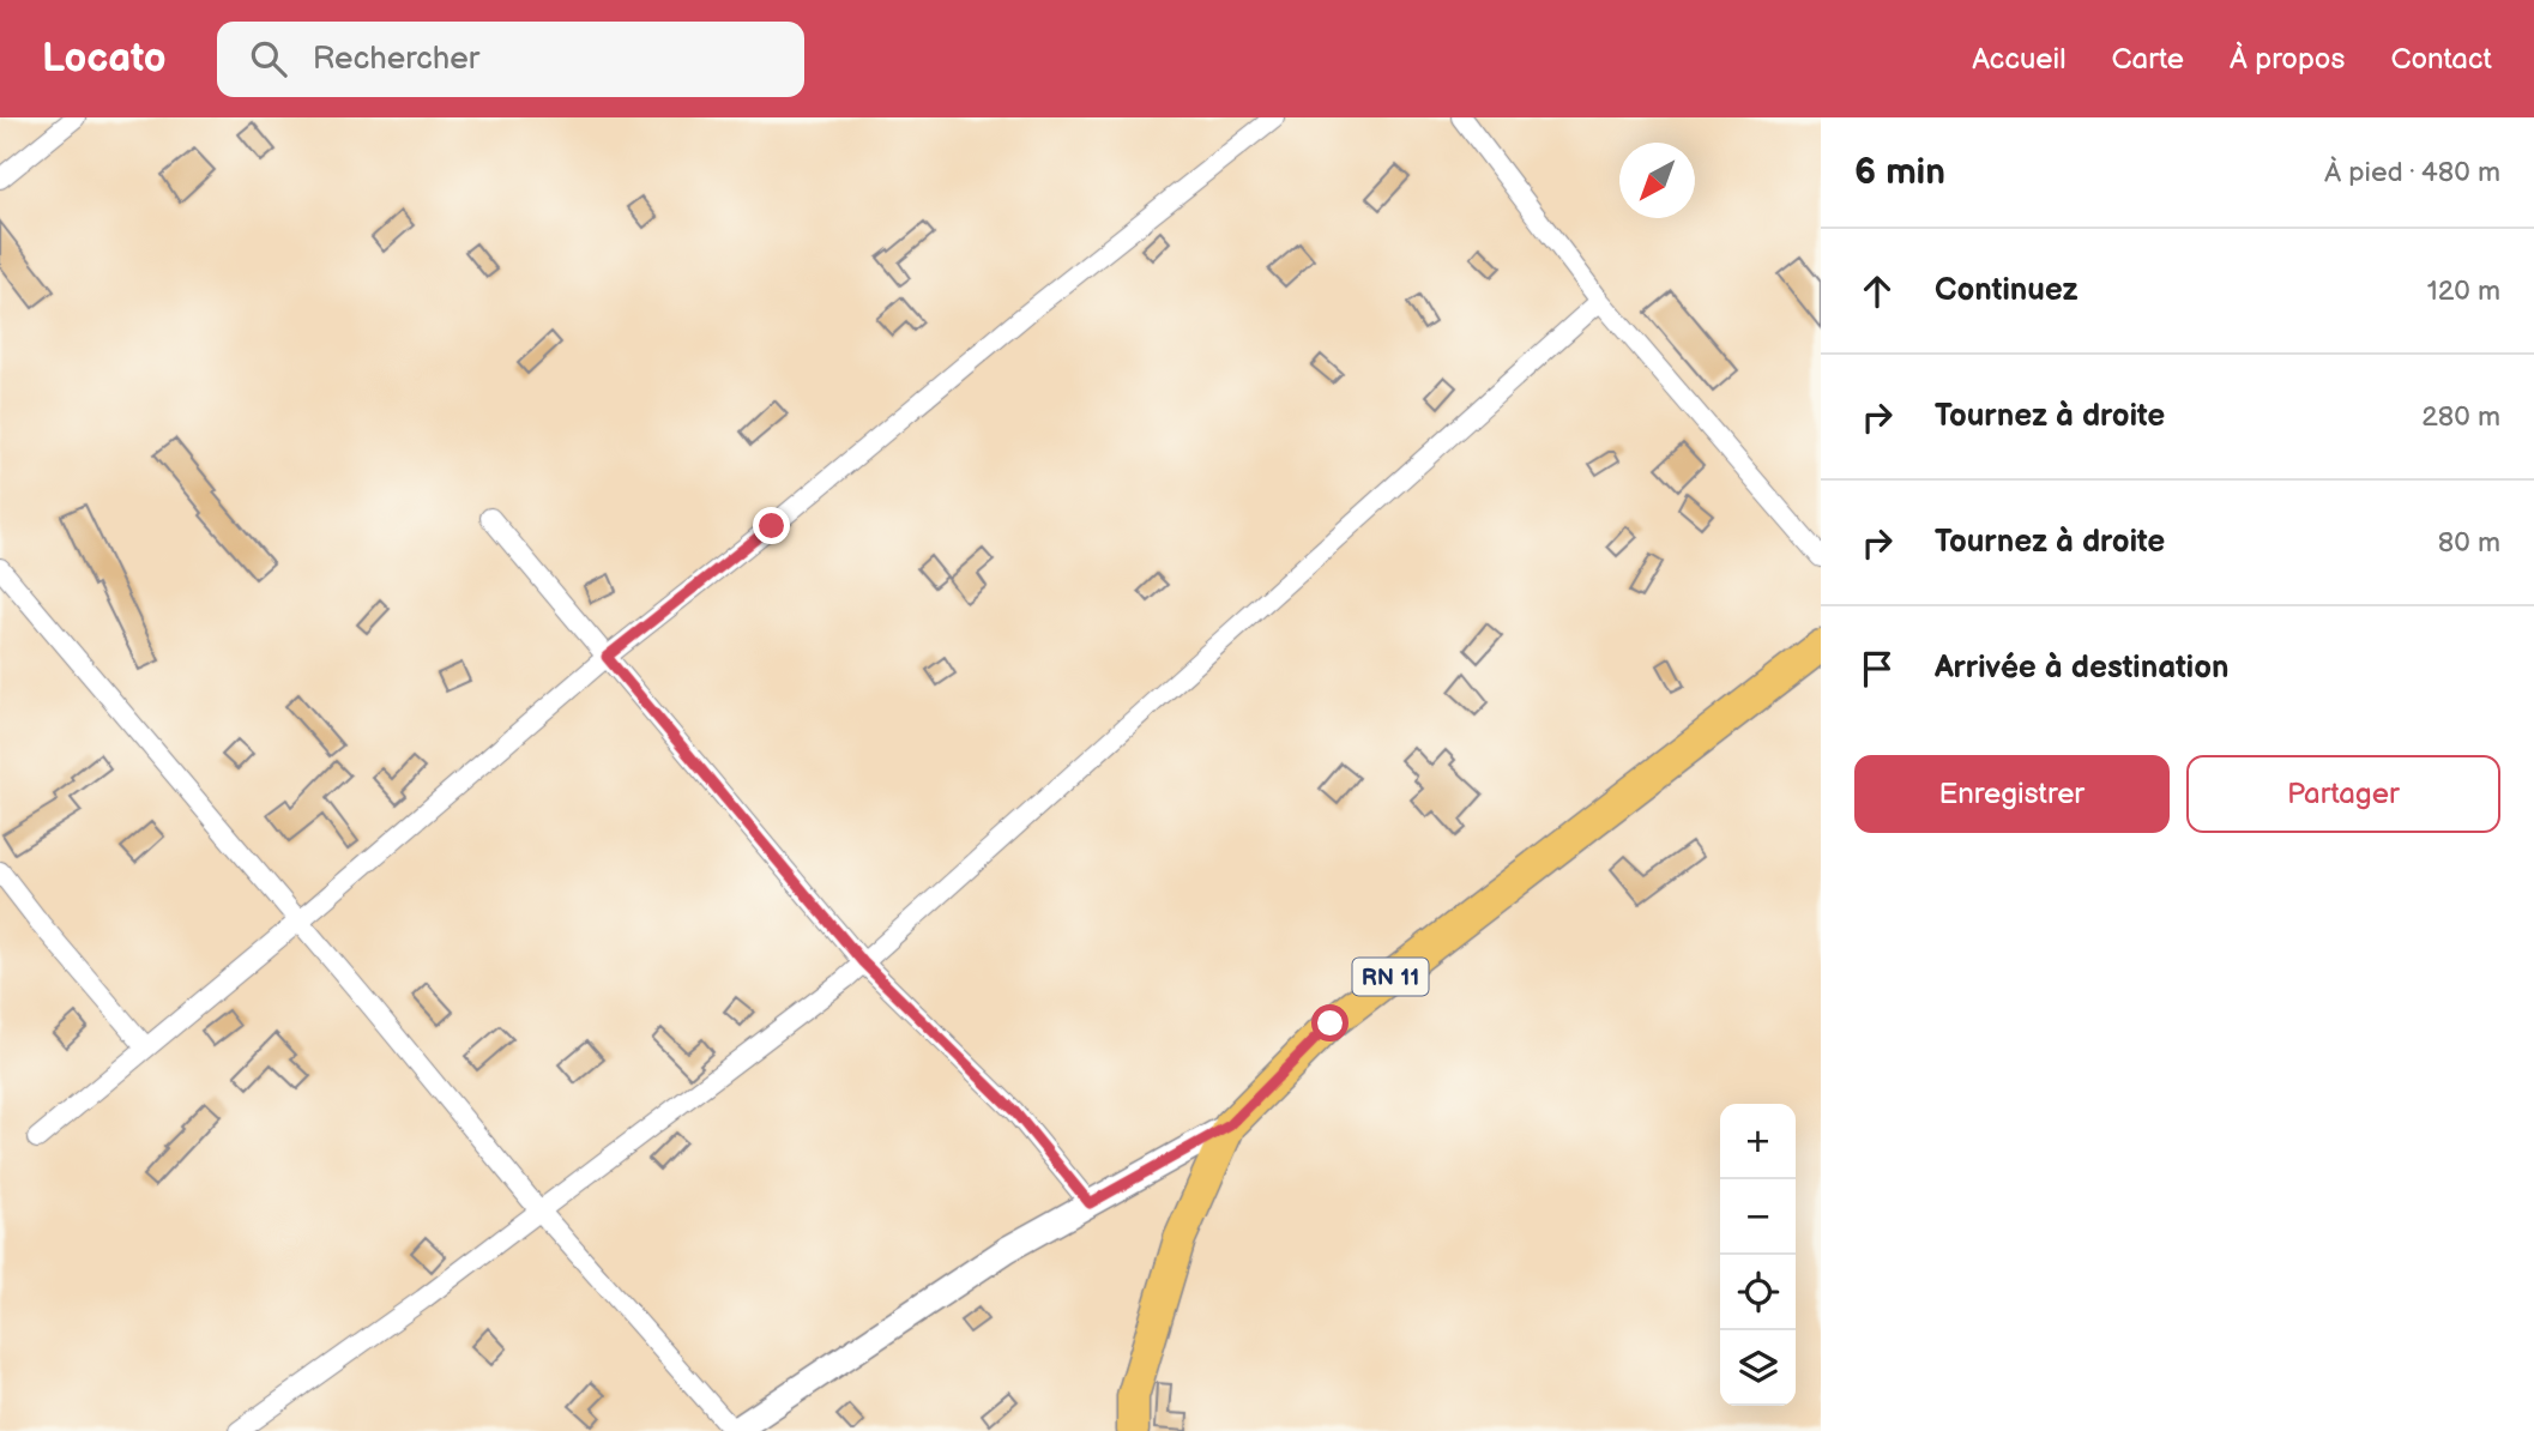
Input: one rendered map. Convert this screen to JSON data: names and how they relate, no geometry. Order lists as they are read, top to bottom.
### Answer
{
  "streets": {
    "main road": ["RN 11"]
  },
  "north": "bottom left",
  "page": {
    "header": "Locato",
    "search": "Rechercher",
    "nav": [
      "Accueil",
      "Carte",
      "À propos",
      "Contact"
    ],
    "heading": ["6 min", "À pied · 480 m"],
    "list": [
      ["Continuez", "120 m"],
      ["Tournez à droite", "280 m"],
      ["Tournez à droite", "80 m"],
      "Arrivée à destination"
    ],
    "buttons": ["Enregistrer", "Partager"],
    "map_buttons": ["+", "−"]
  }
}
